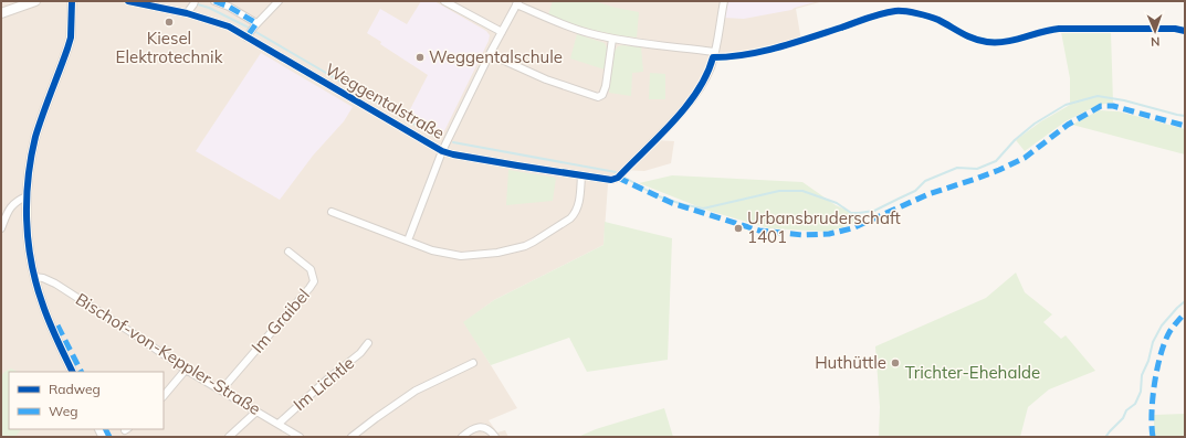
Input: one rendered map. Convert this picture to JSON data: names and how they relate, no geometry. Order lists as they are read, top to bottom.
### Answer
{
  "streets": {
    "street": [
      "Weggentalstraße",
      "Im Graibel",
      "Bischof-von-Keppler-Straße",
      "Im Lichtle"
    ]
  },
  "crossings": [
    ["Im Graibel", "Bischof-von-Keppler-Straße"],
    ["Bischof-von-Keppler-Straße", "Im Lichtle"]
  ],
  "parks": ["Trichter-Ehehalde"],
  "places": [
    "Kiesel Elektrotechnik",
    "Weggentalschule",
    "Urbansbruderschaft 1401",
    "Huthüttle"
  ],
  "legend": ["Radweg", "Weg"],
  "north": "bottom"
}
